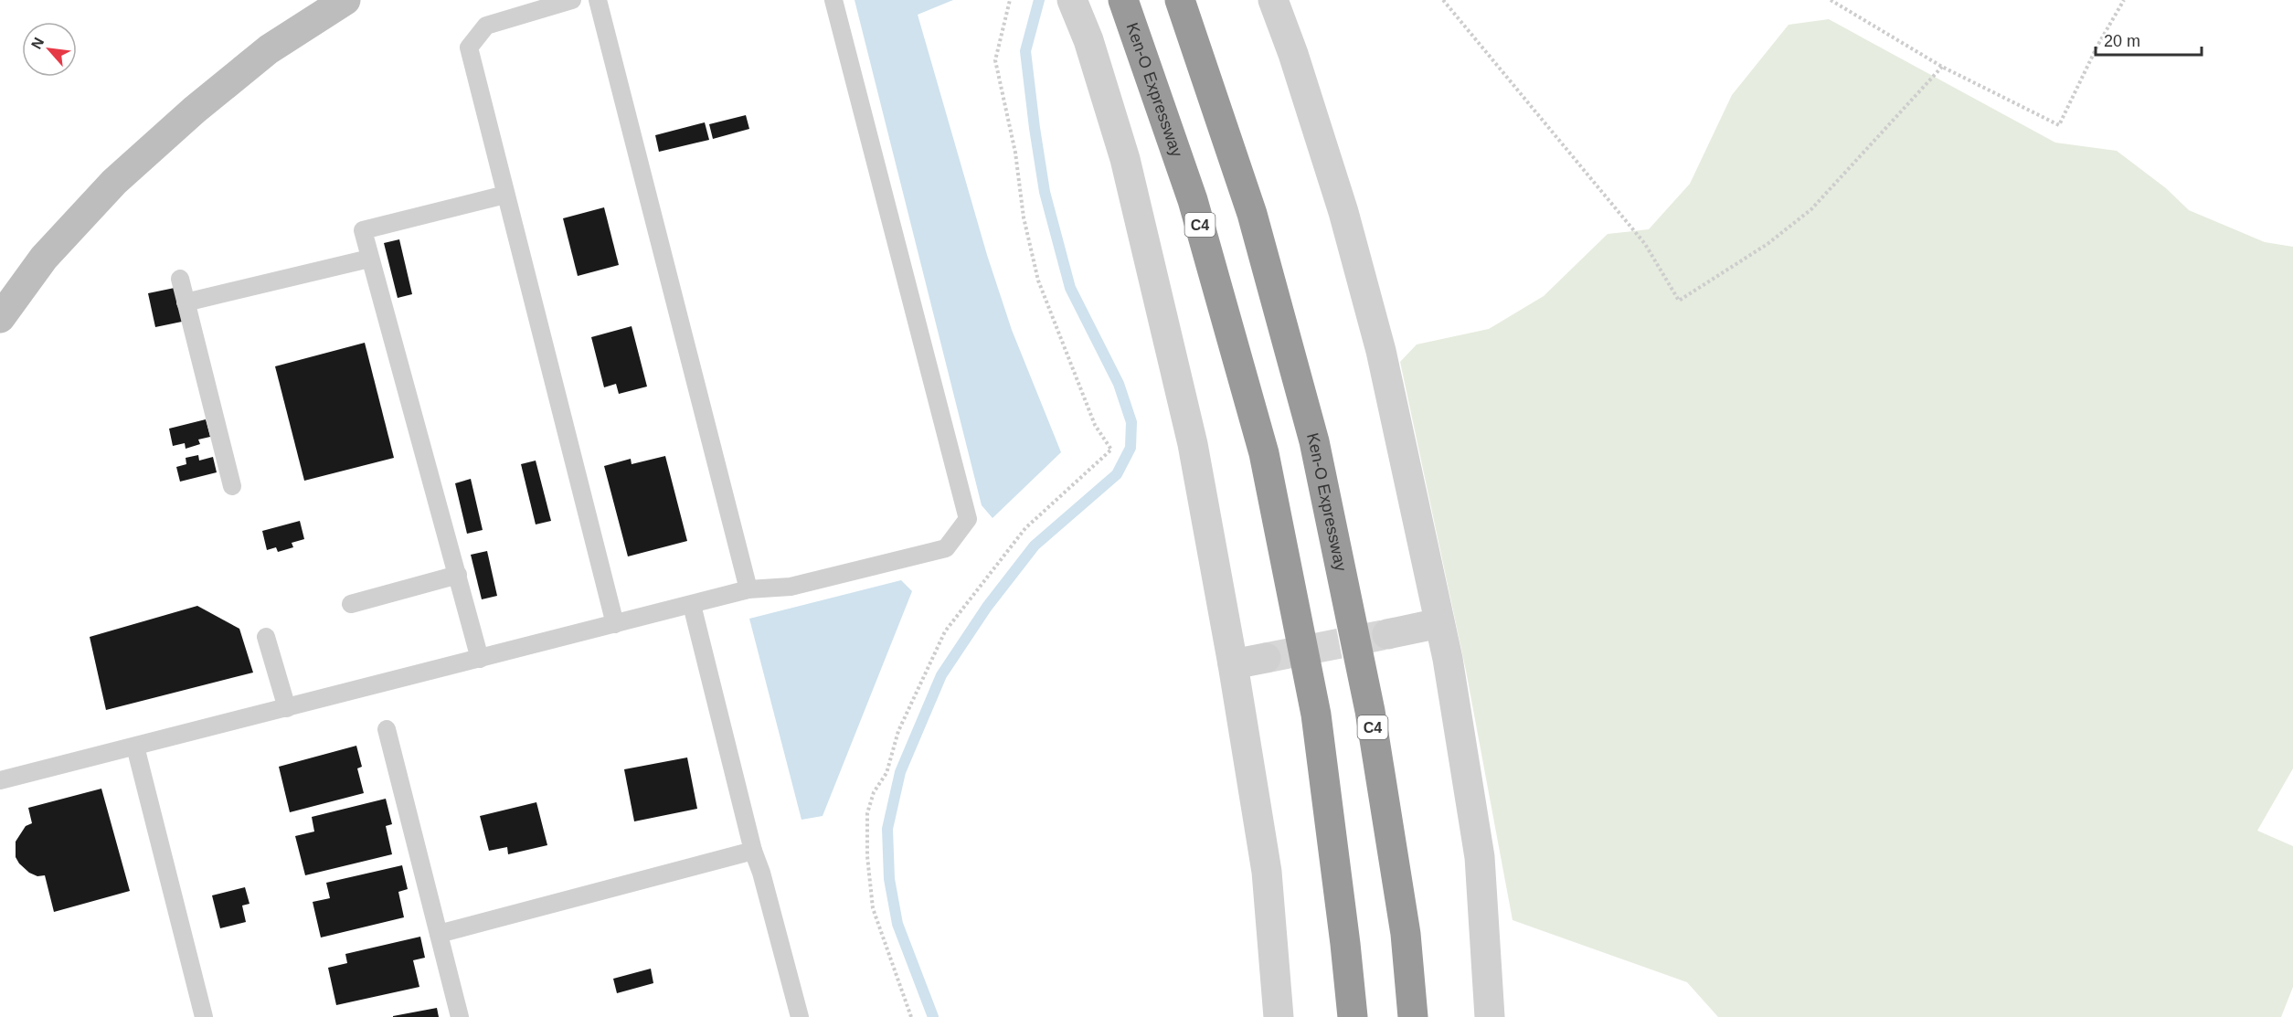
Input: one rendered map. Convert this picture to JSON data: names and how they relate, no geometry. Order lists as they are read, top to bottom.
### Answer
{
  "streets": {
    "highway": ["Ken-O Expressway", "C4"]
  },
  "scale_bar": "20 m",
  "north": "top left"
}
